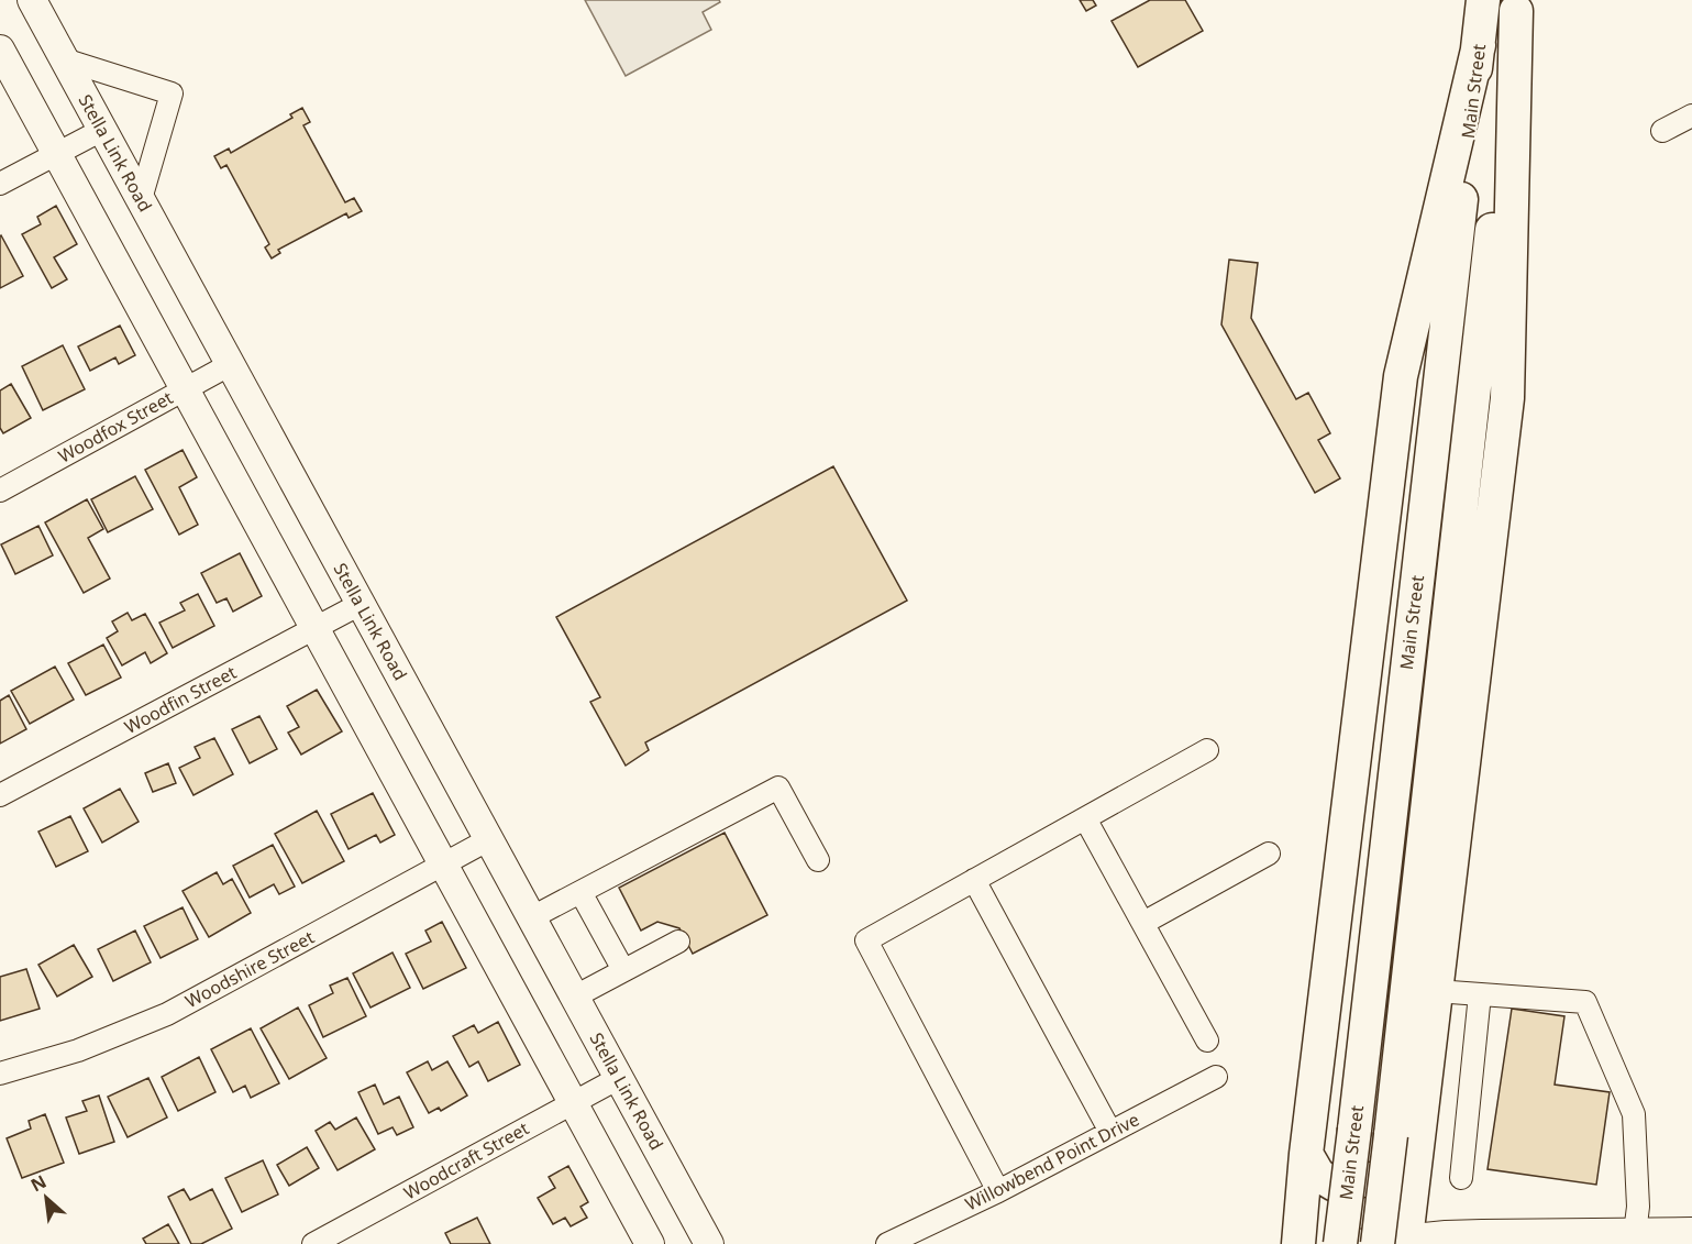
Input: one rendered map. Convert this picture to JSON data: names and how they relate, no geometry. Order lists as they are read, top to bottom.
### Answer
{
  "streets": {
    "highway": ["Main Street"],
    "main road": ["Stella Link Road"],
    "street": [
      "Woodfox Street",
      "Woodfin Street",
      "Woodshire Street",
      "Woodcraft Street",
      "Willowbend Point Drive"
    ]
  },
  "crossings": [
    ["Stella Link Road", "Woodfox Street"],
    ["Stella Link Road", "Woodfin Street"],
    ["Stella Link Road", "Woodshire Street"],
    ["Stella Link Road", "Woodcraft Street"]
  ],
  "north": "top left"
}
